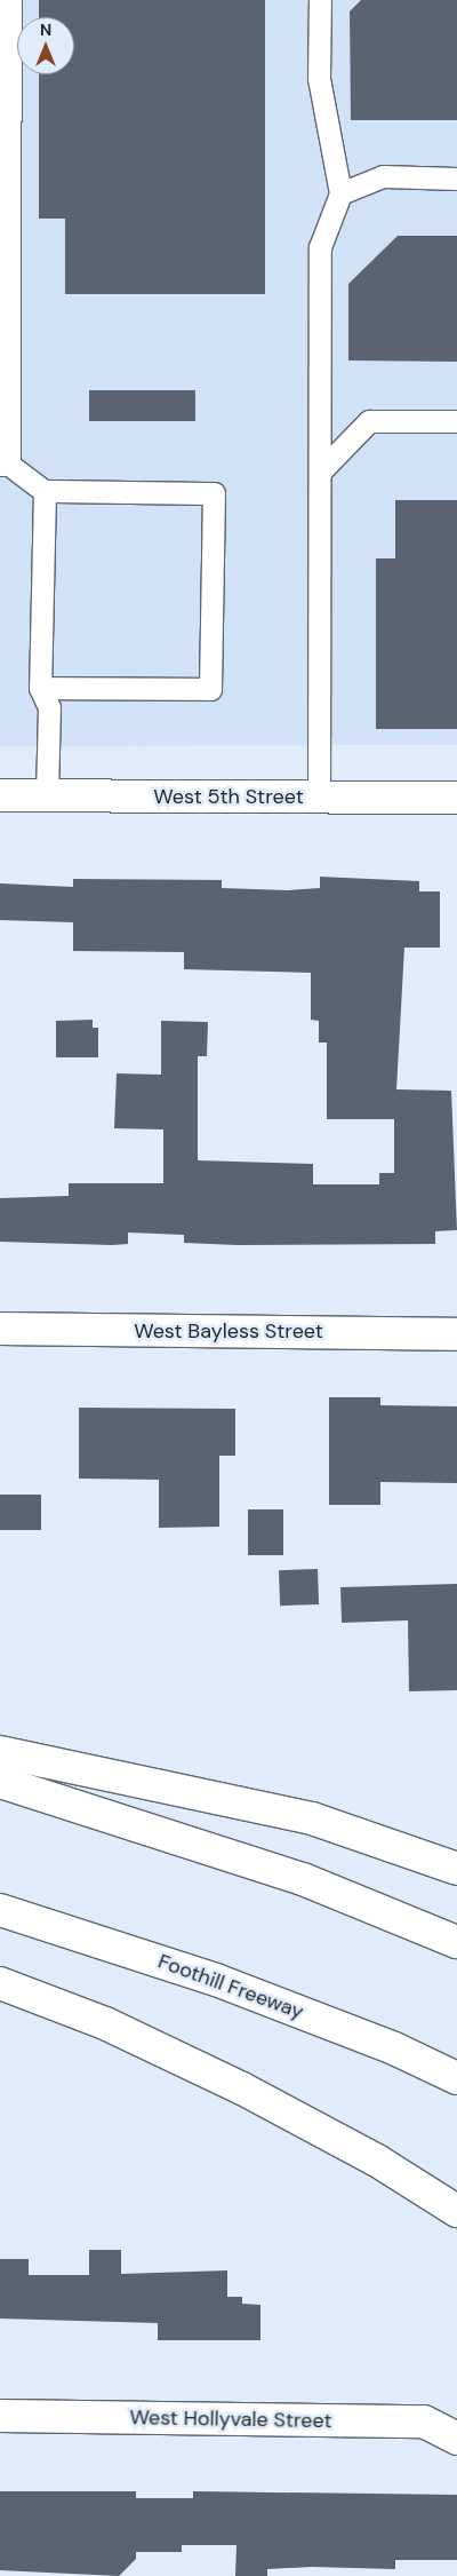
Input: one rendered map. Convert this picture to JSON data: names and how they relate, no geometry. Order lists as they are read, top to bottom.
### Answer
{
  "streets": {
    "main road": [
      "West 5th Street",
      "West Bayless Street",
      "Foothill Freeway",
      "West Hollyvale Street"
    ]
  },
  "north": "top"
}
